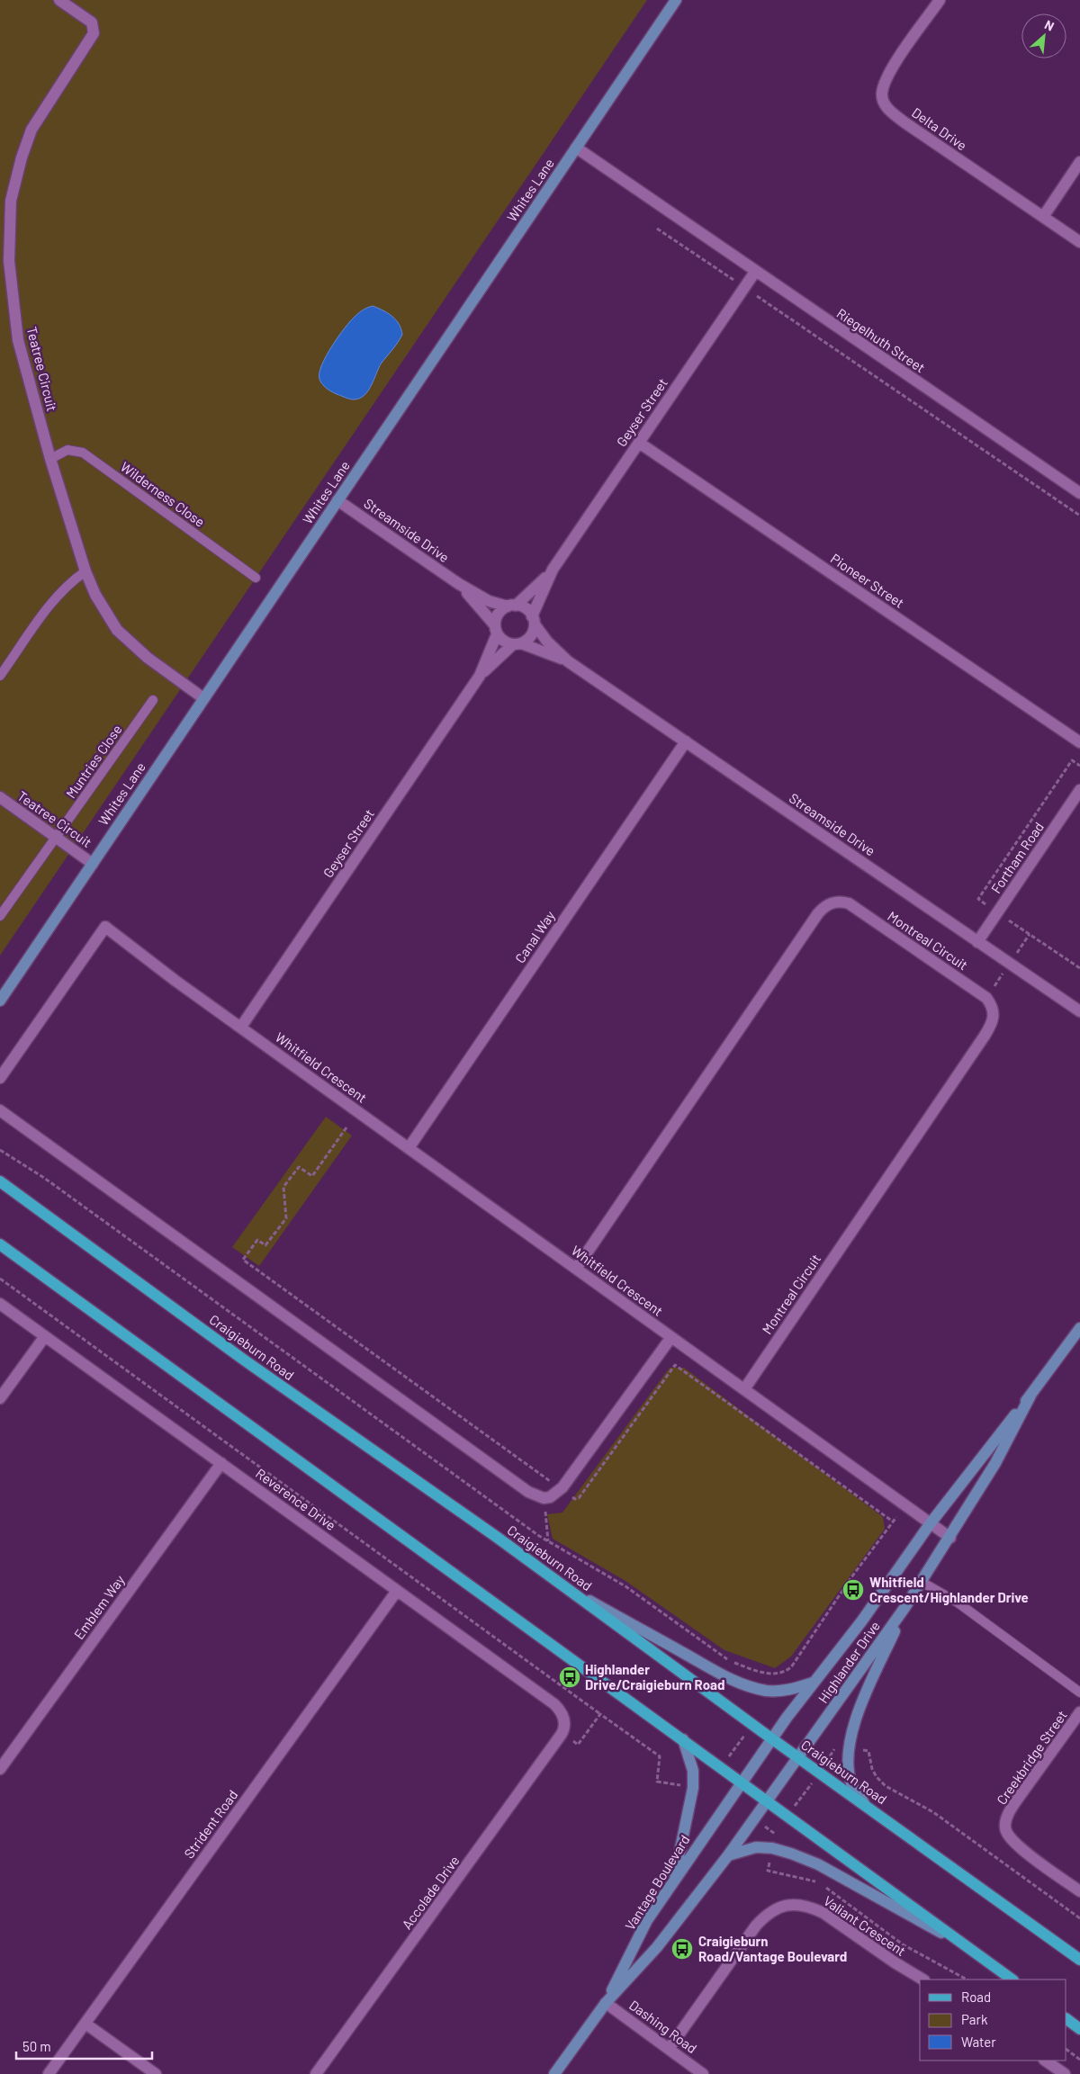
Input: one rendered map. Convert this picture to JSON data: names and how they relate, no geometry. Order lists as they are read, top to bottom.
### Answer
{
  "streets": {
    "main road": ["Craigieburn Road"],
    "street": [
      "Delta Drive",
      "Whites Lane",
      "Riegelhuth Street",
      "Teatree Circuit",
      "Geyser Street",
      "Streamside Drive",
      "Pioneer Street",
      "Fortham Road",
      "Canal Way",
      "Montreal Circuit",
      "Whitfield Crescent",
      "Reverence Drive",
      "Emblem Way",
      "Highlander Drive",
      "Creekbridge Street",
      "Strident Road",
      "Vantage Boulevard",
      "Accolade Drive",
      "Valiant Crescent",
      "Dashing Road"
    ],
    "lane": ["Wilderness Close", "Muntries Close"]
  },
  "crossings": [
    ["Whites Lane", "Riegelhuth Street"],
    ["Whites Lane", "Teatree Circuit"],
    ["Whites Lane", "Streamside Drive"],
    ["Riegelhuth Street", "Geyser Street"],
    ["Teatree Circuit", "Wilderness Close"],
    ["Teatree Circuit", "Muntries Close"],
    ["Geyser Street", "Streamside Drive"],
    ["Geyser Street", "Pioneer Street"],
    ["Geyser Street", "Whitfield Crescent"],
    ["Streamside Drive", "Fortham Road"],
    ["Streamside Drive", "Canal Way"],
    ["Canal Way", "Whitfield Crescent"],
    ["Montreal Circuit", "Whitfield Crescent"],
    ["Whitfield Crescent", "Highlander Drive"],
    ["Craigieburn Road", "Highlander Drive"],
    ["Reverence Drive", "Emblem Way"],
    ["Reverence Drive", "Strident Road"],
    ["Reverence Drive", "Accolade Drive"],
    ["Highlander Drive", "Vantage Boulevard"],
    ["Vantage Boulevard", "Dashing Road"],
    ["Valiant Crescent", "Dashing Road"]
  ],
  "places": {
    "bus stop": ["Whitfield Crescent/Highlander Drive", "Highlander Drive/Craigieburn Road", "Craigieburn Road/Vantage Boulevard"]
  },
  "legend": ["Road", "Park", "Water"],
  "scale_bar": "50 m",
  "north": "top right"
}
